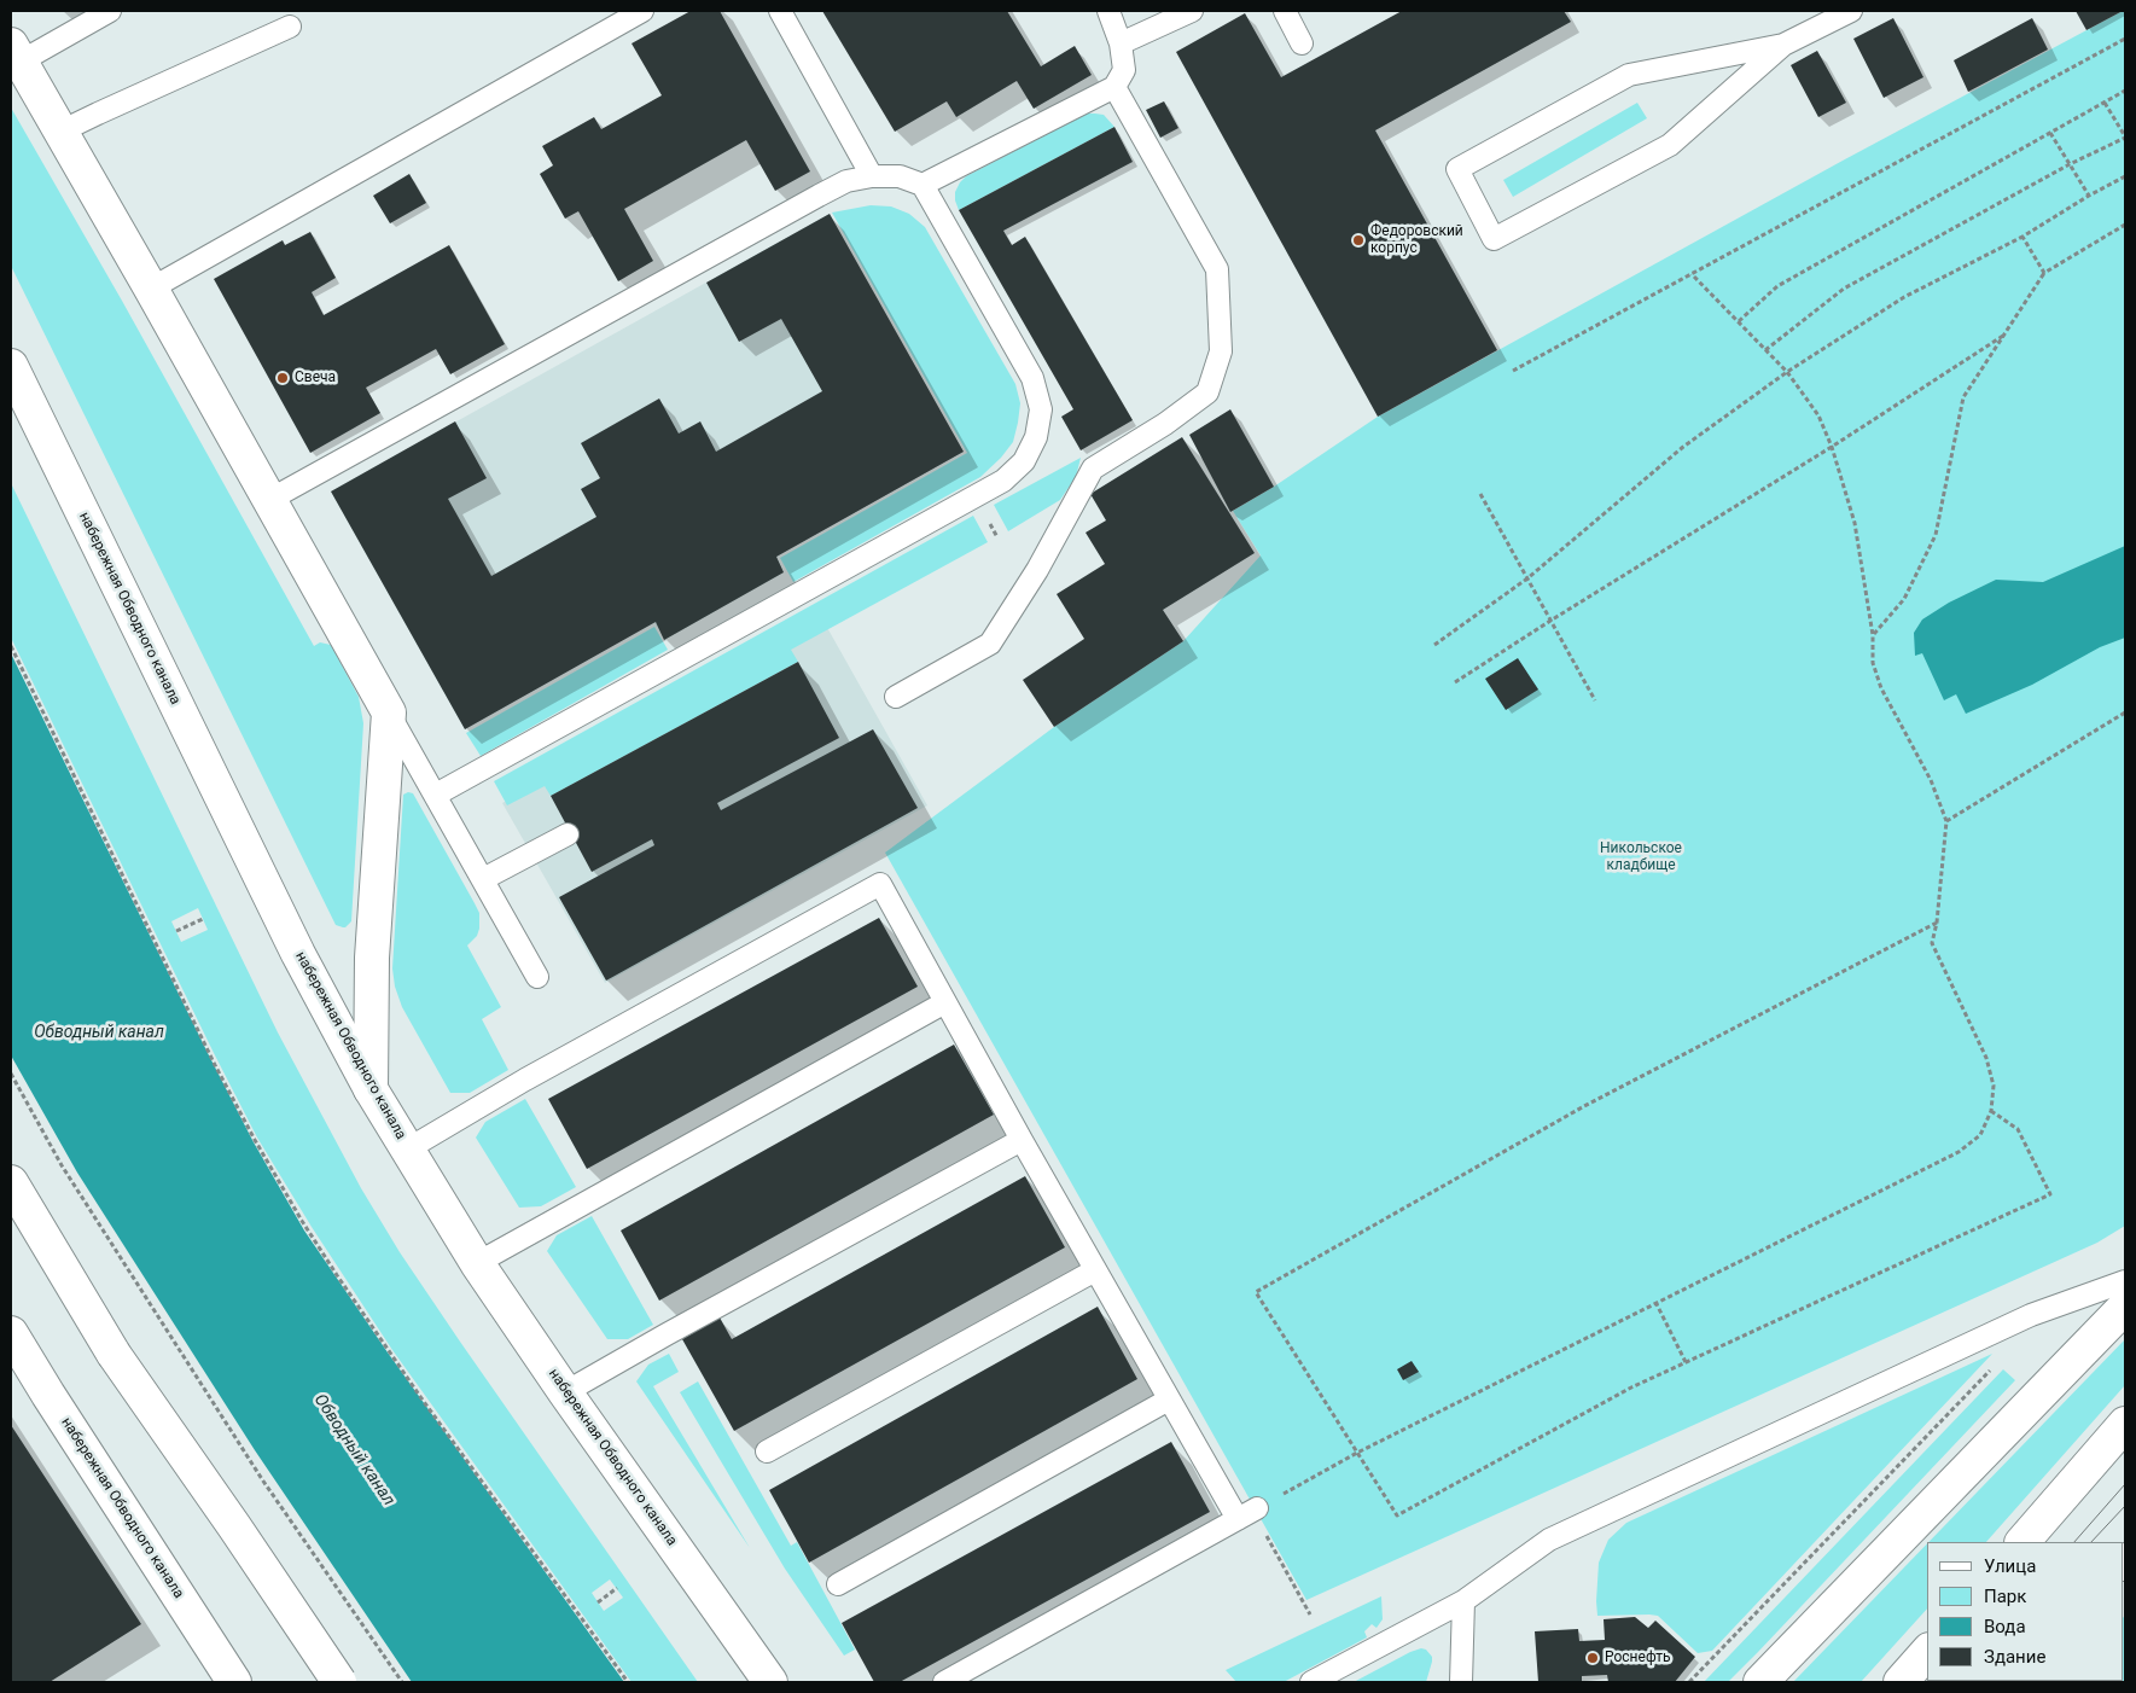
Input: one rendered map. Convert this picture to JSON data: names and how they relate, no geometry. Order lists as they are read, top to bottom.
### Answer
{
  "streets": {
    "main road": ["набережная Обводного канала"]
  },
  "water": ["Обводный канал"],
  "parks": ["Никольское кладбище"],
  "places": ["Федоровский корпус", "Свеча", "Роснефть"],
  "legend": [
    "Улица",
    "Парк",
    "Вода",
    "Здание"
  ]
}
